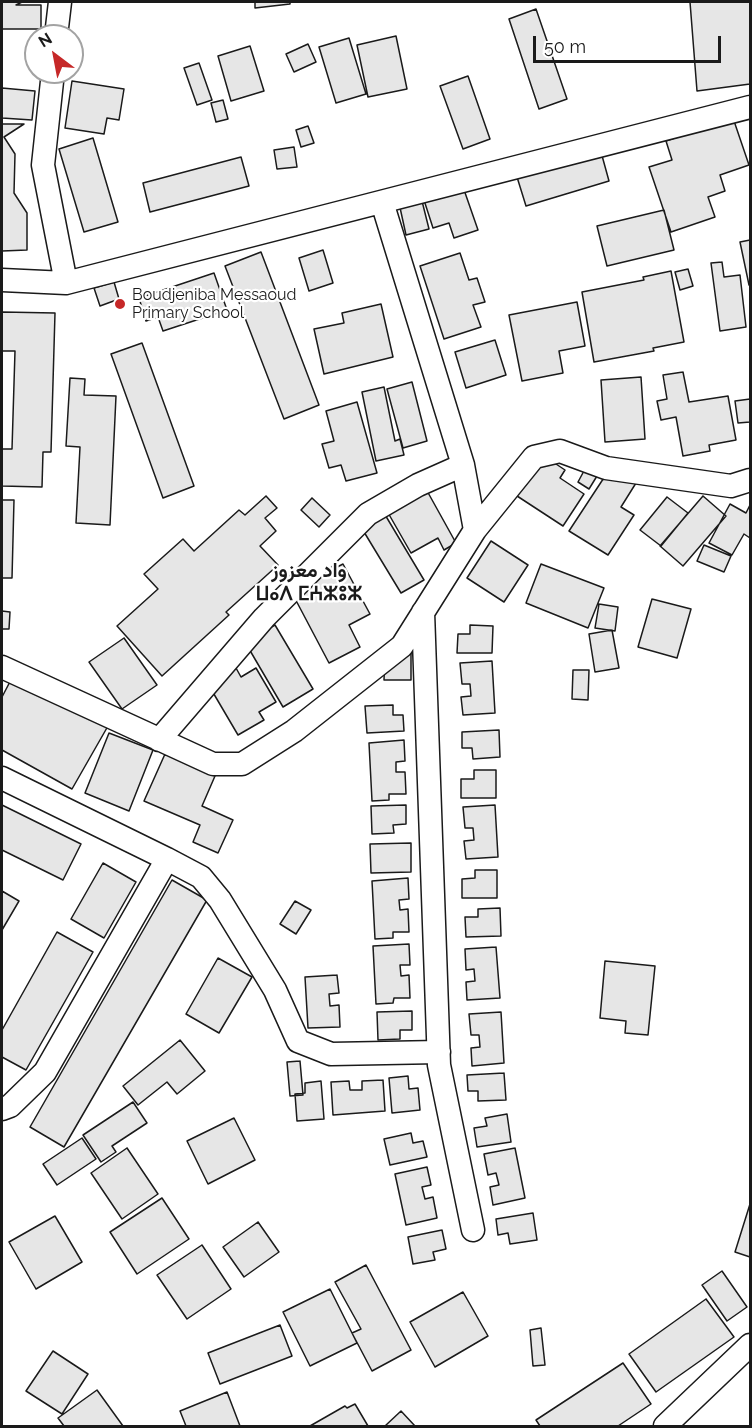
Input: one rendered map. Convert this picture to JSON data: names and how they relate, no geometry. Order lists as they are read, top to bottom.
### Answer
{
  "districts": ["واد معزوز ⵡⴰⴷ ⵎⵄⵣⵓⵣ"],
  "places": ["Boudjeniba Messaoud Primary School"],
  "scale_bar": "50 m",
  "north": "top left"
}
